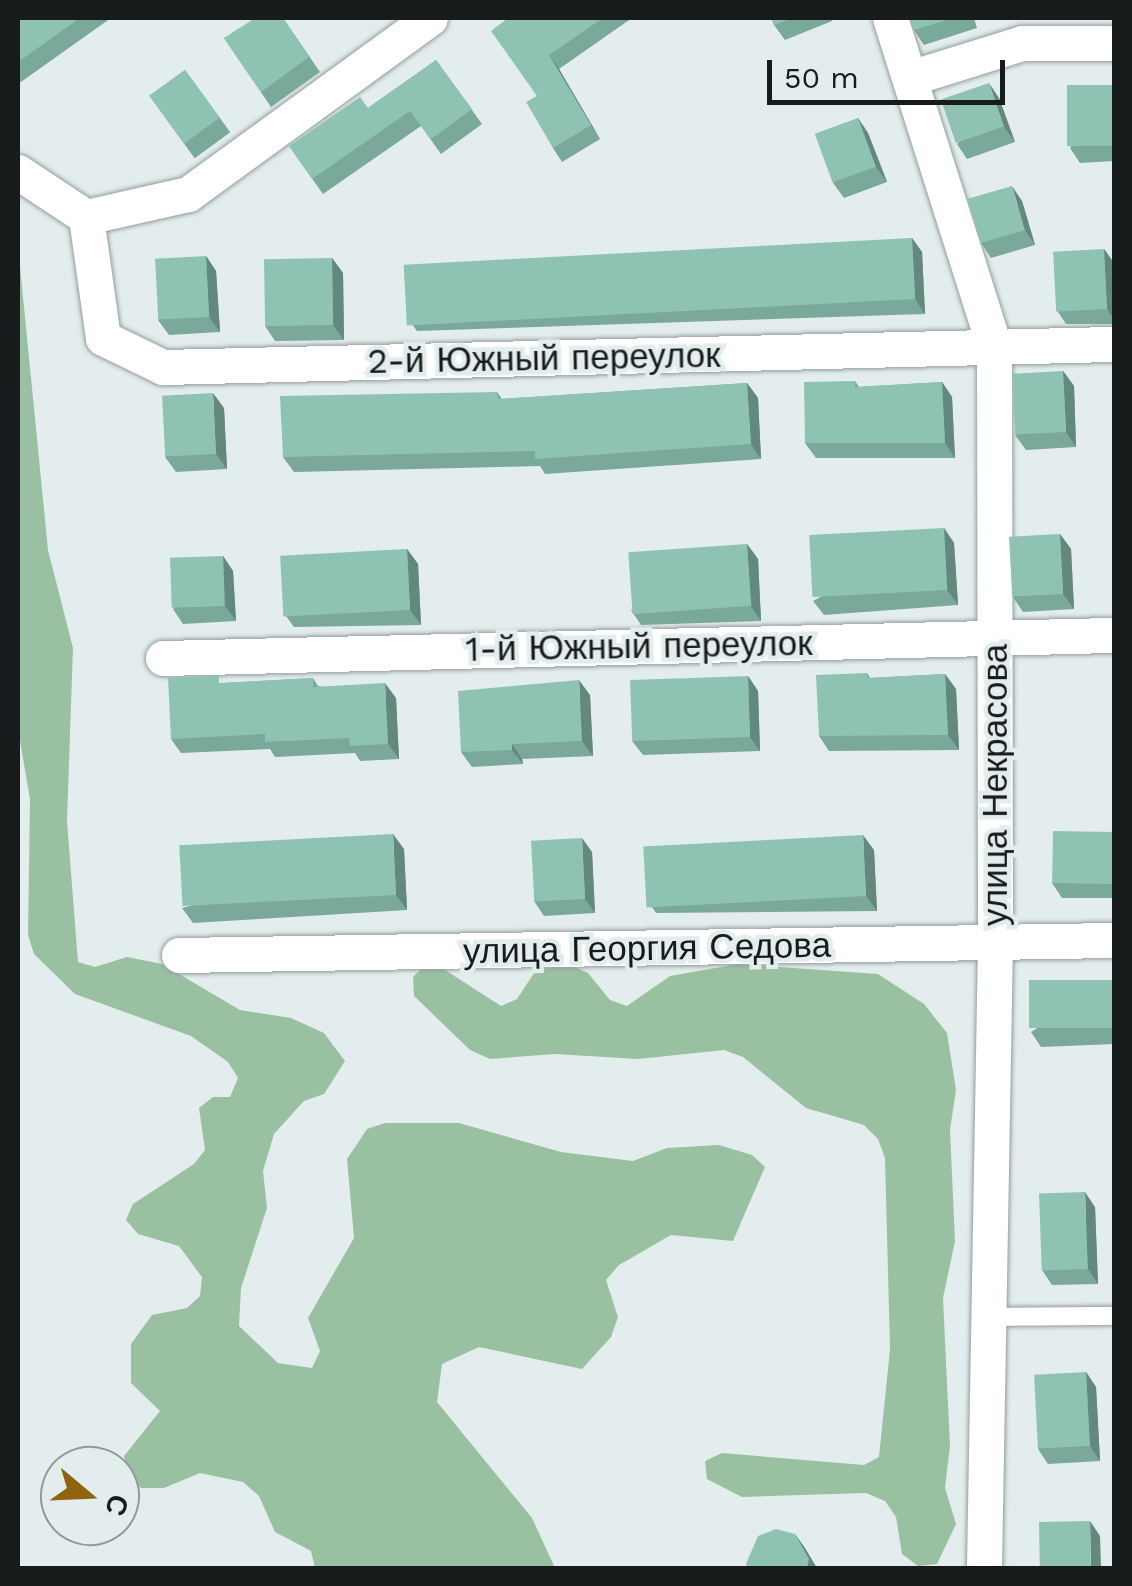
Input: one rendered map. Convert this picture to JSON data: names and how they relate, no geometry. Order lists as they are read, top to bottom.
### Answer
{
  "streets": {
    "street": [
      "2-й Южный переулок",
      "1-й Южный переулок",
      "улица Некрасова",
      "улица Георгия Седова"
    ]
  },
  "crossings": [
    ["2-й Южный переулок", "улица Некрасова"],
    ["1-й Южный переулок", "улица Некрасова"],
    ["улица Некрасова", "улица Георгия Седова"]
  ],
  "scale_bar": "50 m",
  "north": "right"
}
